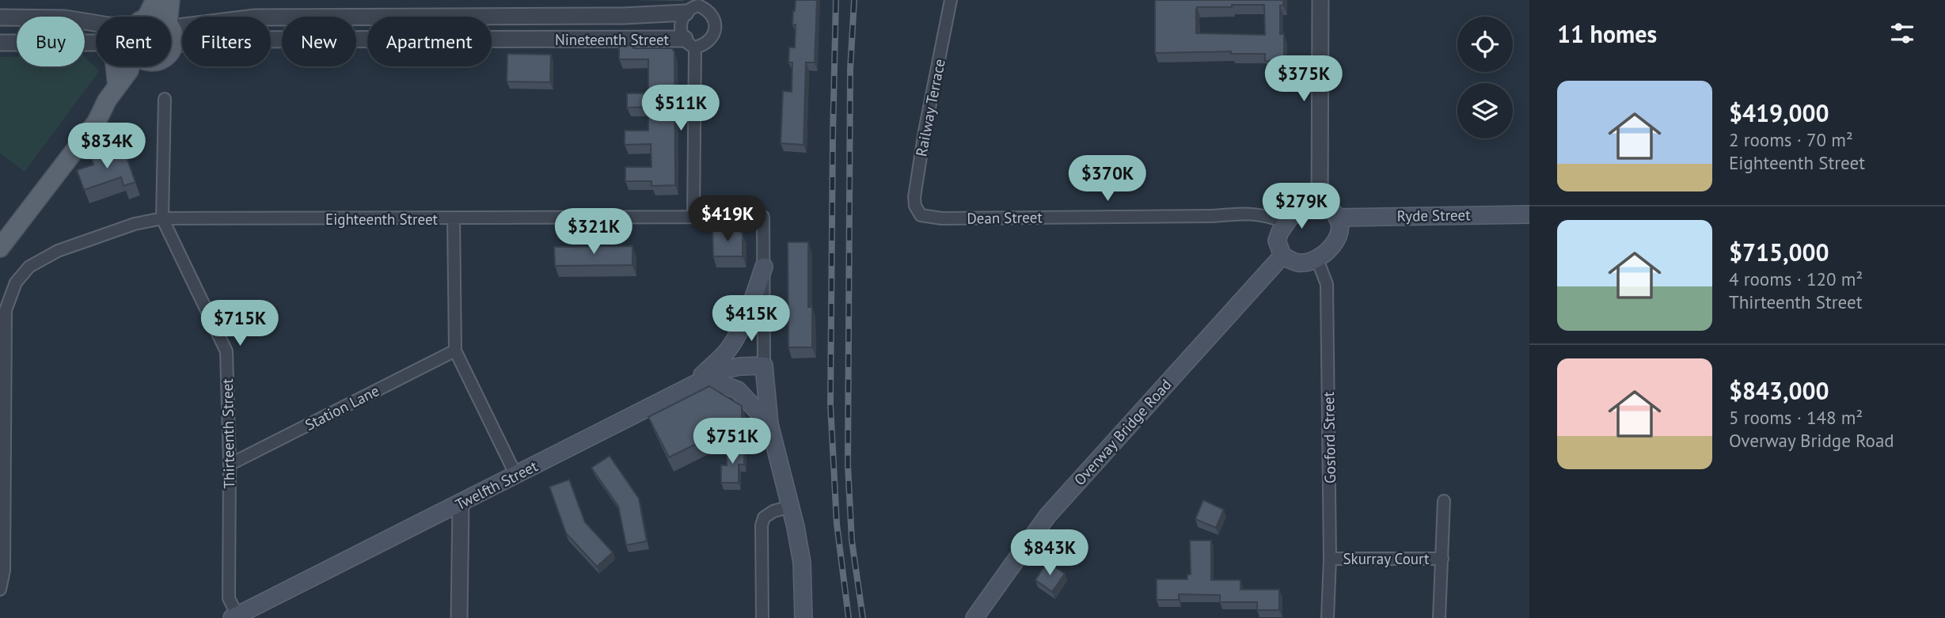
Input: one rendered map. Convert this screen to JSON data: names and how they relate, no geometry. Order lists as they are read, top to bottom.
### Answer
{
  "streets": {
    "main road": ["Ryde Street", "Overway Bridge Road", "Twelfth Street"],
    "street": [
      "Nineteenth Street",
      "Railway Terrace",
      "Dean Street",
      "Eighteenth Street",
      "Station Lane",
      "Thirteenth Street",
      "Gosford Street",
      "Skurray Court"
    ]
  },
  "crossings": [
    ["Railway Terrace", "Dean Street"],
    ["Ryde Street", "Dean Street"],
    ["Ryde Street", "Overway Bridge Road"],
    ["Ryde Street", "Gosford Street"],
    ["Dean Street", "Overway Bridge Road"],
    ["Dean Street", "Gosford Street"],
    ["Eighteenth Street", "Thirteenth Street"],
    ["Station Lane", "Thirteenth Street"],
    ["Overway Bridge Road", "Gosford Street"],
    ["Thirteenth Street", "Twelfth Street"],
    ["Gosford Street", "Skurray Court"]
  ],
  "page": {
    "heading": "11 homes",
    "chip": [
      "Buy",
      "Rent",
      "Filters",
      "New",
      "Apartment"
    ],
    "price": [
      "$375K",
      "$511K",
      "$834K",
      "$370K",
      "$279K",
      "$419K",
      "$321K",
      "$415K",
      "$715K",
      "$751K",
      "$843K"
    ],
    "list": [
      {
        "name": "$419,000",
        "note": "2 rooms · 70 m² · Eighteenth Street"
      },
      {
        "name": "$715,000",
        "note": "4 rooms · 120 m² · Thirteenth Street"
      },
      {
        "name": "$843,000",
        "note": "5 rooms · 148 m² · Overway Bridge Road"
      }
    ]
  }
}
